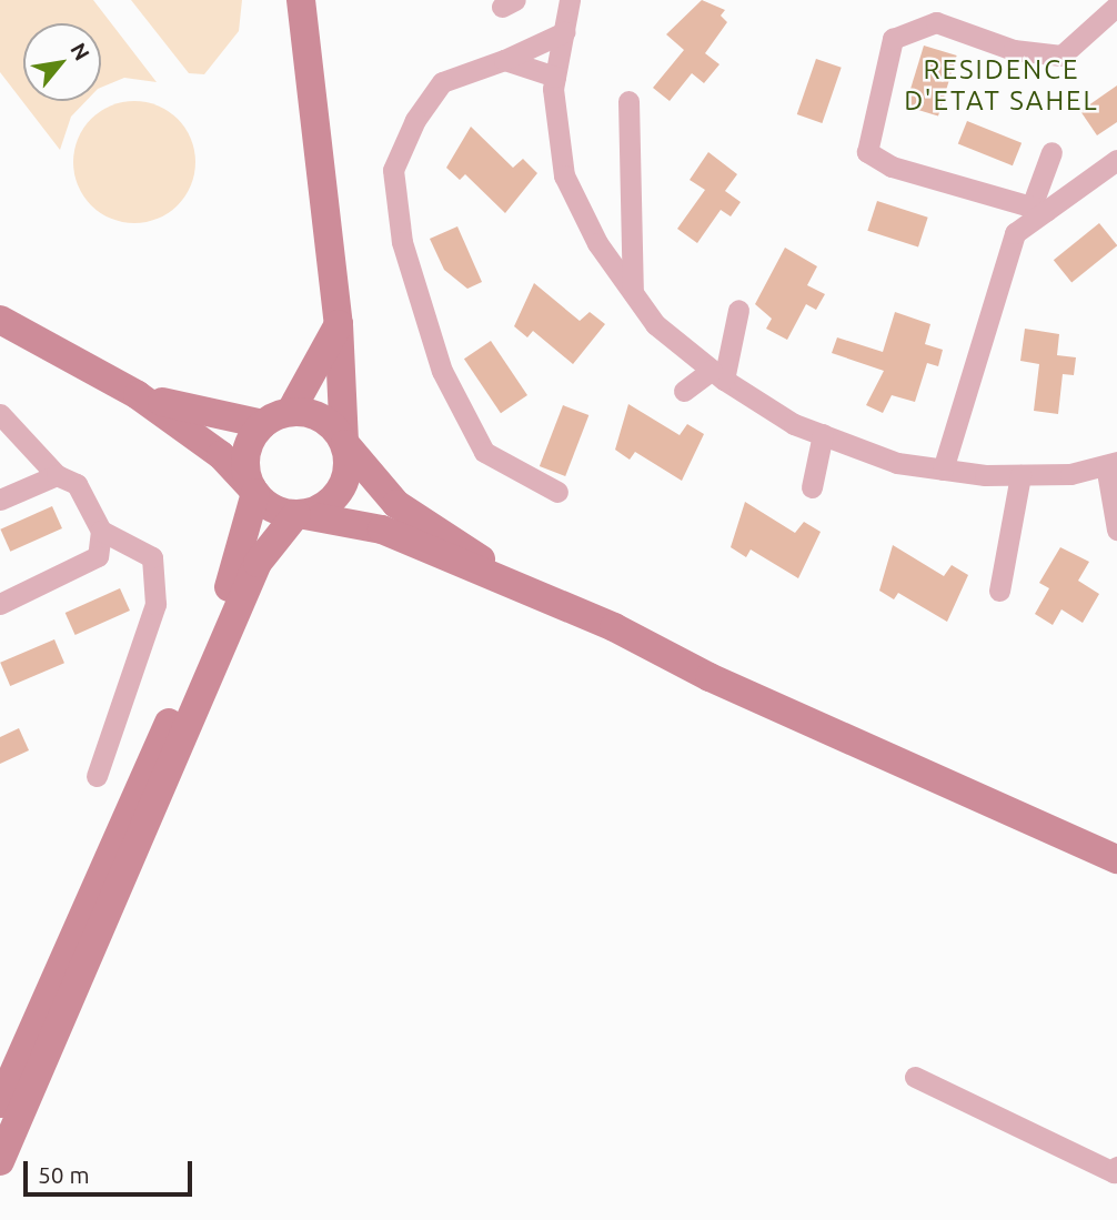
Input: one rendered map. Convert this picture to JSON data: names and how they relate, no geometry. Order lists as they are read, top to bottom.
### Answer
{
  "districts": ["RESIDENCE D'ETAT SAHEL"],
  "scale_bar": "50 m",
  "north": "top right"
}
